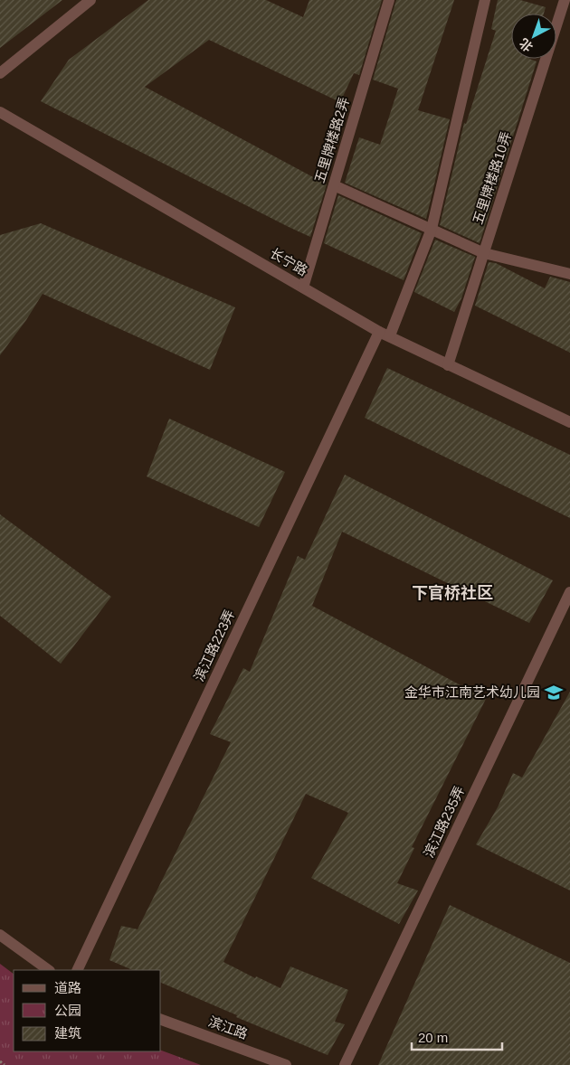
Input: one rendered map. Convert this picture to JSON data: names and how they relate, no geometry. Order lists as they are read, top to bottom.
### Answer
{
  "streets": {
    "street": [
      "五里牌楼路2弄",
      "五里牌楼路10弄",
      "长宁路",
      "滨江路223弄",
      "滨江路235弄",
      "滨江路"
    ]
  },
  "crossings": [
    ["五里牌楼路2弄", "长宁路"],
    ["五里牌楼路10弄", "长宁路"],
    ["长宁路", "滨江路223弄"]
  ],
  "districts": ["下官桥社区"],
  "places": {
    "school or university": ["金华市江南艺术幼儿园"]
  },
  "legend": ["道路", "公园", "建筑"],
  "scale_bar": "20 m",
  "north": "bottom left"
}
